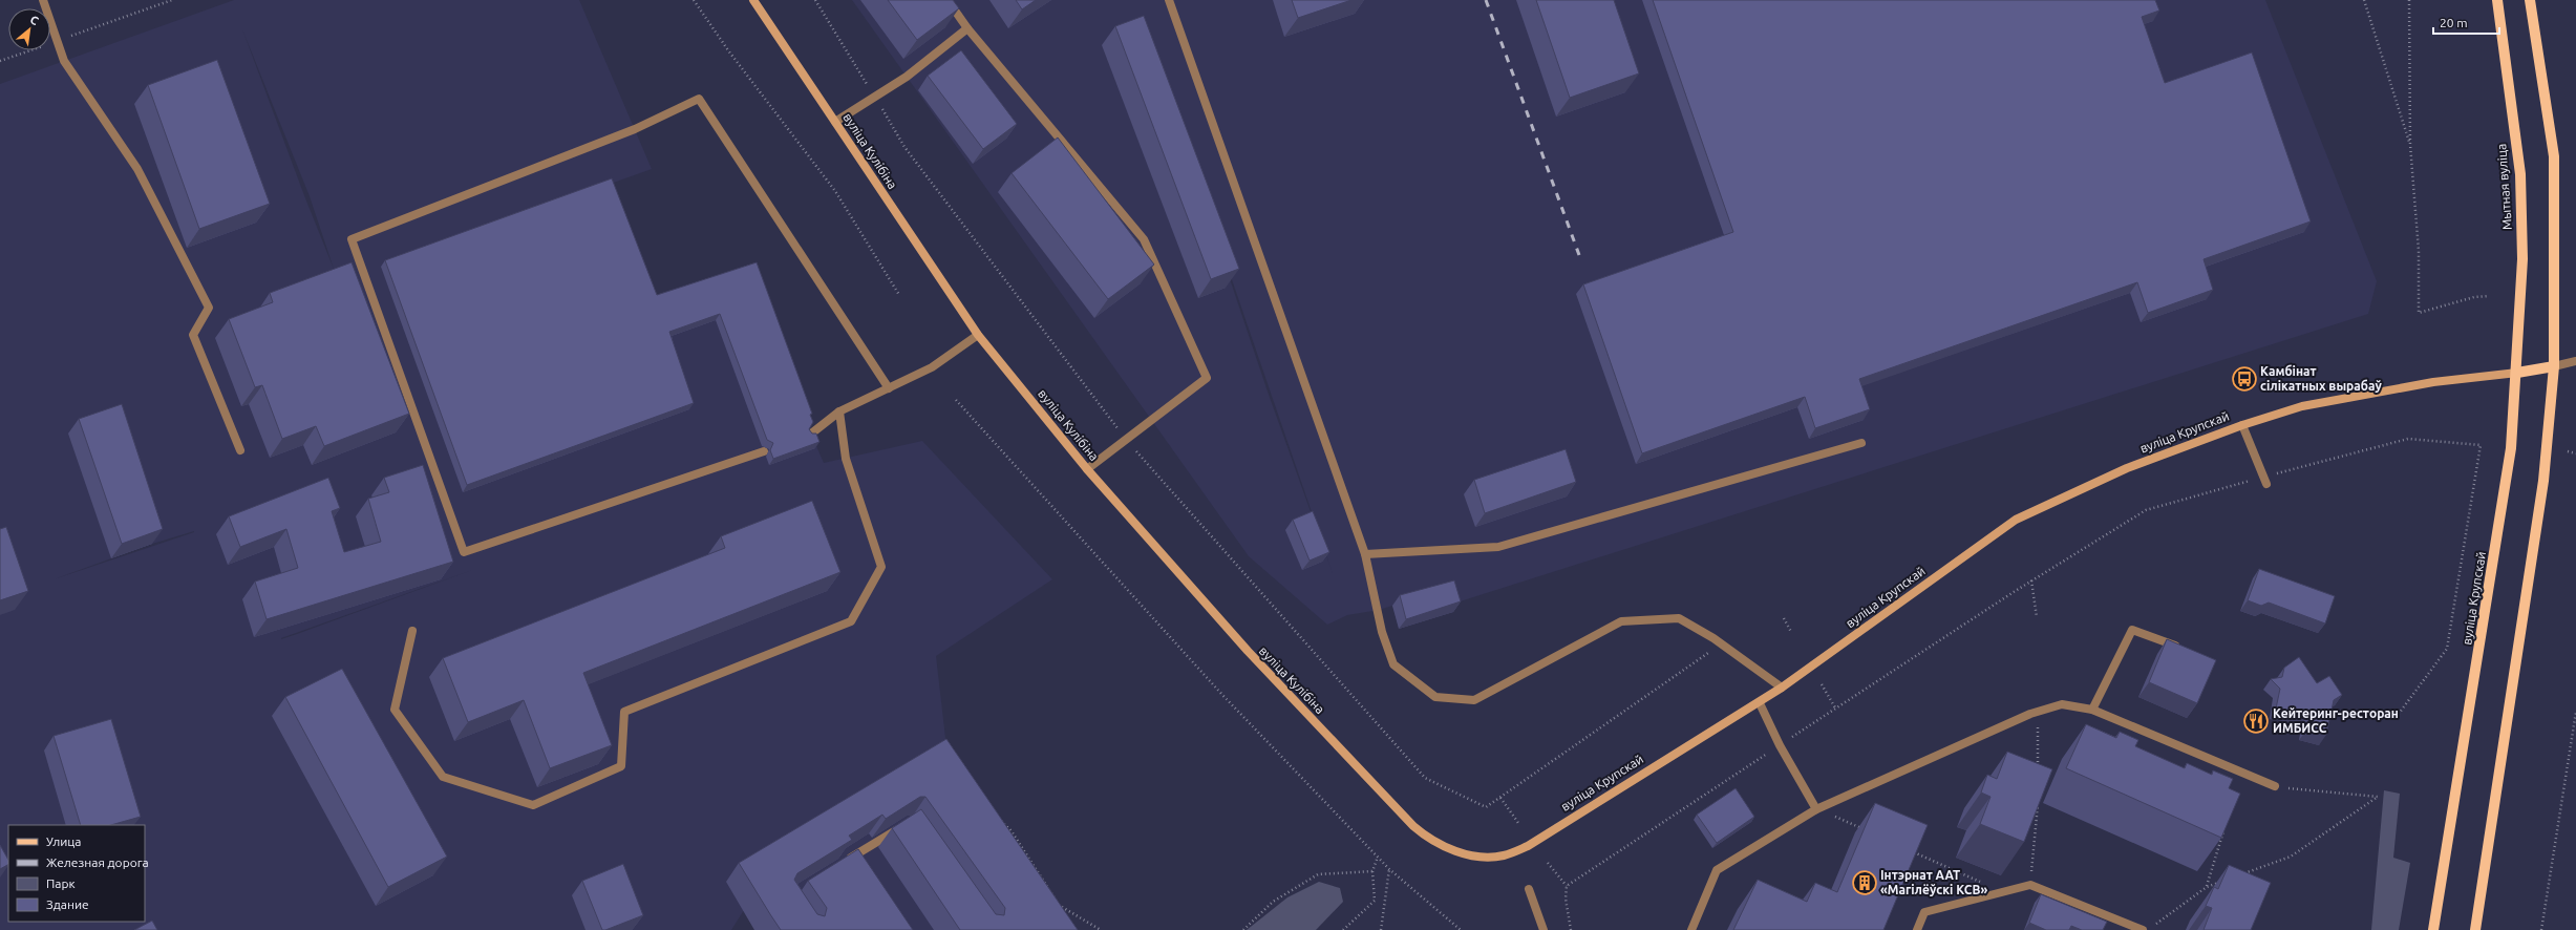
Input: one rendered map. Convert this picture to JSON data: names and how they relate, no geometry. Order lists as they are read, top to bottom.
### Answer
{
  "streets": {
    "main road": ["вуліца Кулібіна", "Мытная вуліца", "вуліца Крупскай"]
  },
  "crossings": [
    ["вуліца Кулібіна", "вуліца Крупскай"],
    ["Мытная вуліца", "вуліца Крупскай"]
  ],
  "places": {
    "bus stop": ["Камбінат сілікатных вырабаў"],
    "restaurant": ["Кейтеринг-ресторан ИМБИСС"],
    "building": ["Інтэрнат ААТ «Магілёўскі КСВ»"]
  },
  "legend": [
    "Улица",
    "Железная дорога",
    "Парк",
    "Здание"
  ],
  "scale_bar": "20 m",
  "north": "top right"
}
